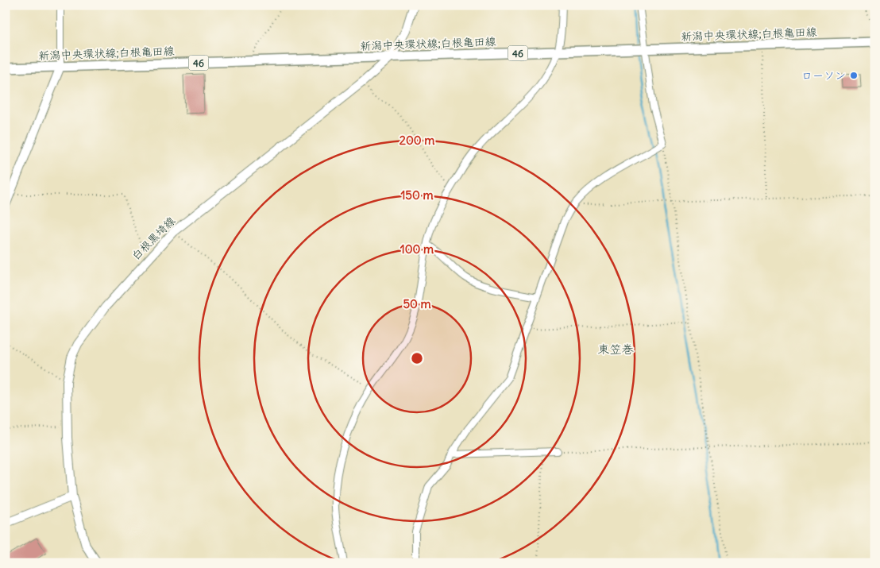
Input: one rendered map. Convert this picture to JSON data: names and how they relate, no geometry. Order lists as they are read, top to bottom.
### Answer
{
  "streets": {
    "main road": ["新潟中央環状線;白根亀田線", "46", "白根黒埼線"]
  },
  "crossings": [
    ["新潟中央環状線;白根亀田線", "白根黒埼線"]
  ],
  "districts": ["東笠巻"],
  "places": ["ローソン"],
  "rings": [
    "200 m",
    "150 m",
    "100 m",
    "50 m"
  ]
}
